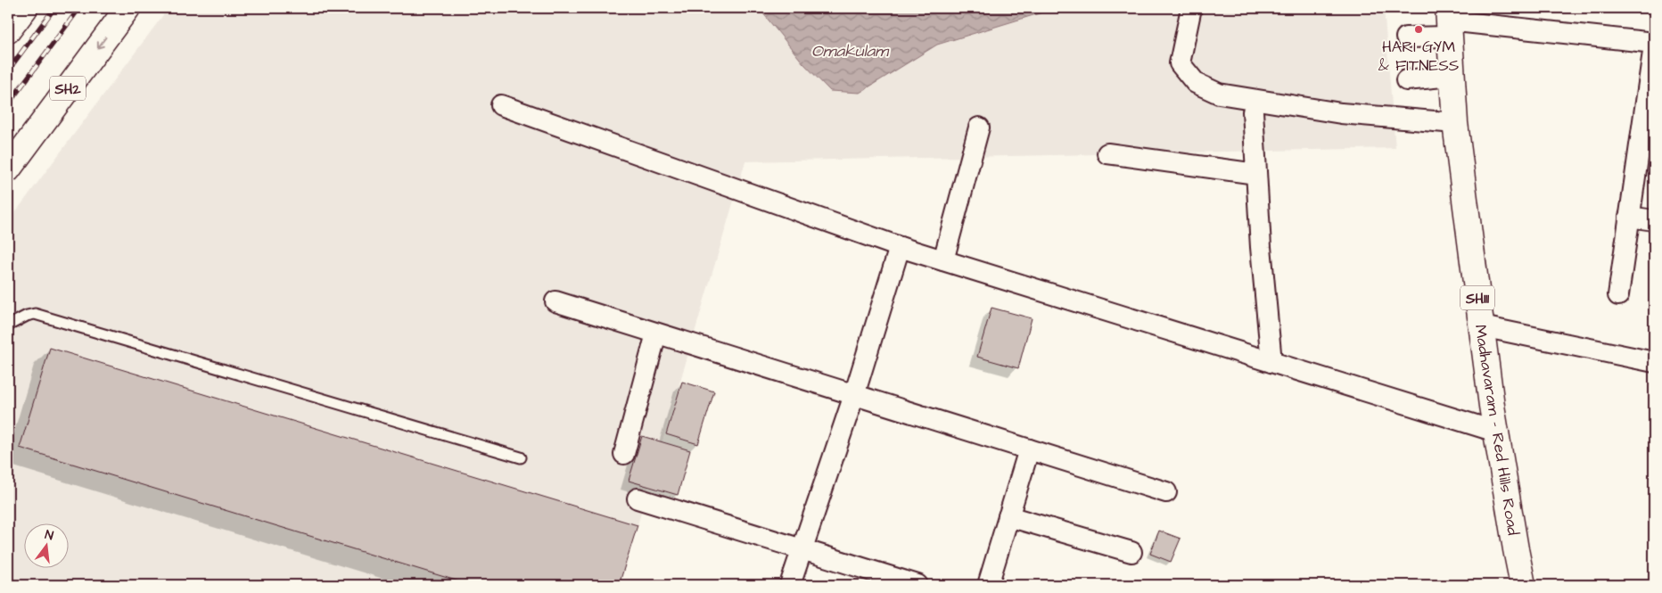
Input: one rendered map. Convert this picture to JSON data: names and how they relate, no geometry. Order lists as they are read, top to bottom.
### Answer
{
  "streets": {
    "main road": ["SH2", "SH111", "Madhavaram - Red Hills Road"]
  },
  "water": ["Omakulam"],
  "places": ["HARI GYM & FITNESS"],
  "north": "top"
}
